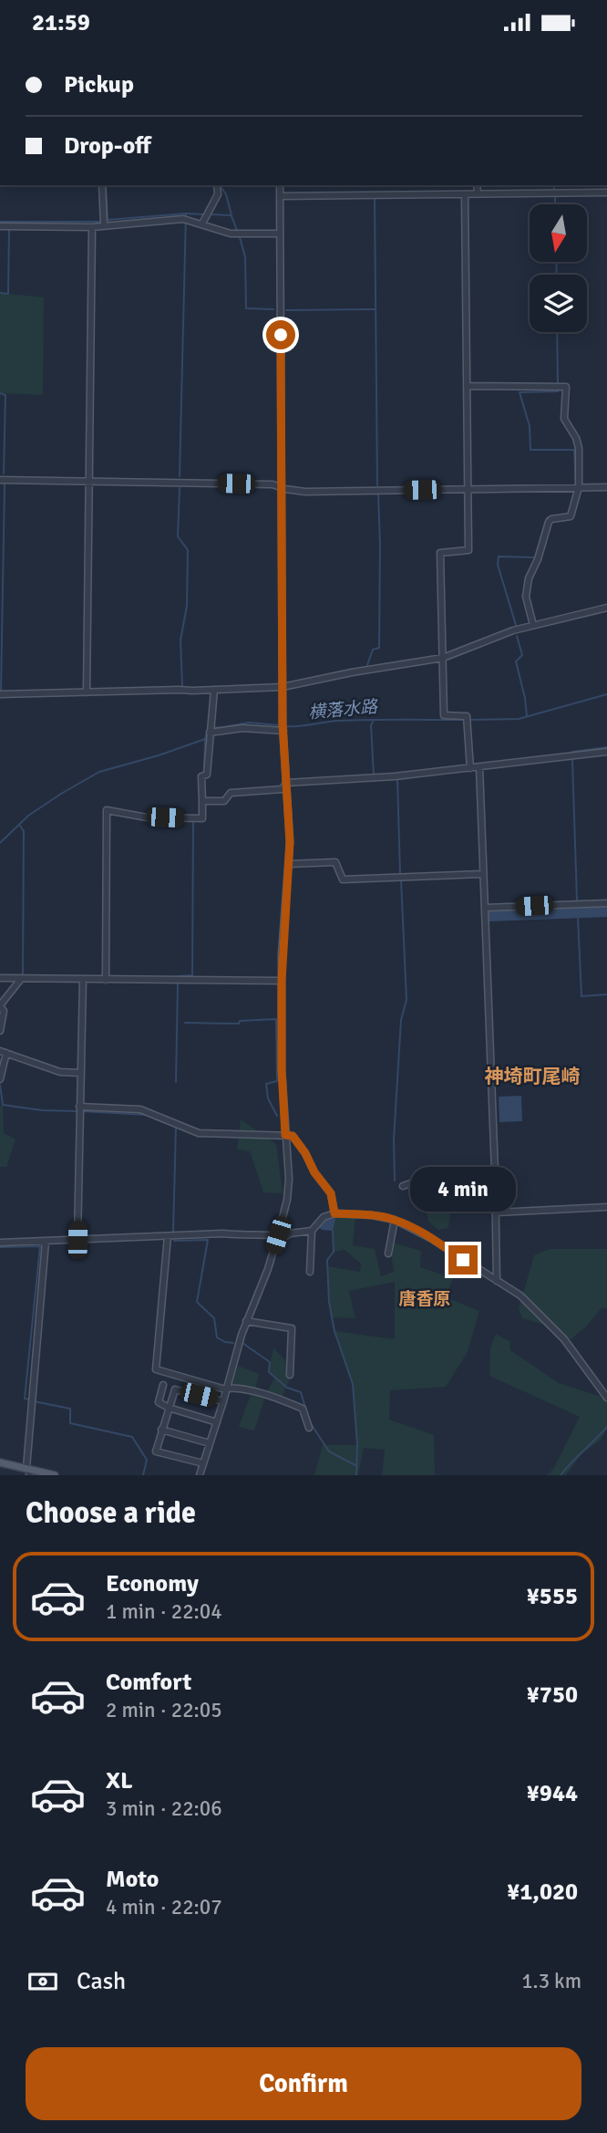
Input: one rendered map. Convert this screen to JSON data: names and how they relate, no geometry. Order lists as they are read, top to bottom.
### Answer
{
  "districts": ["神埼町尾崎", "唐香原"],
  "water": ["横落水路"],
  "north": "bottom",
  "page": {
    "status": "21:59",
    "banner": ["Pickup", "Drop-off"],
    "bubble": "4 min",
    "heading": "Choose a ride",
    "list": [
      {
        "name": "Economy",
        "note": "1 min · 22:04",
        "value": "¥555"
      },
      {
        "name": "Comfort",
        "note": "2 min · 22:05",
        "value": "¥750"
      },
      {
        "name": "XL",
        "note": "3 min · 22:06",
        "value": "¥944"
      },
      {
        "name": "Moto",
        "note": "4 min · 22:07",
        "value": "¥1,020"
      }
    ],
    "pay": ["Cash", "1.3 km"],
    "buttons": "Confirm"
  }
}
